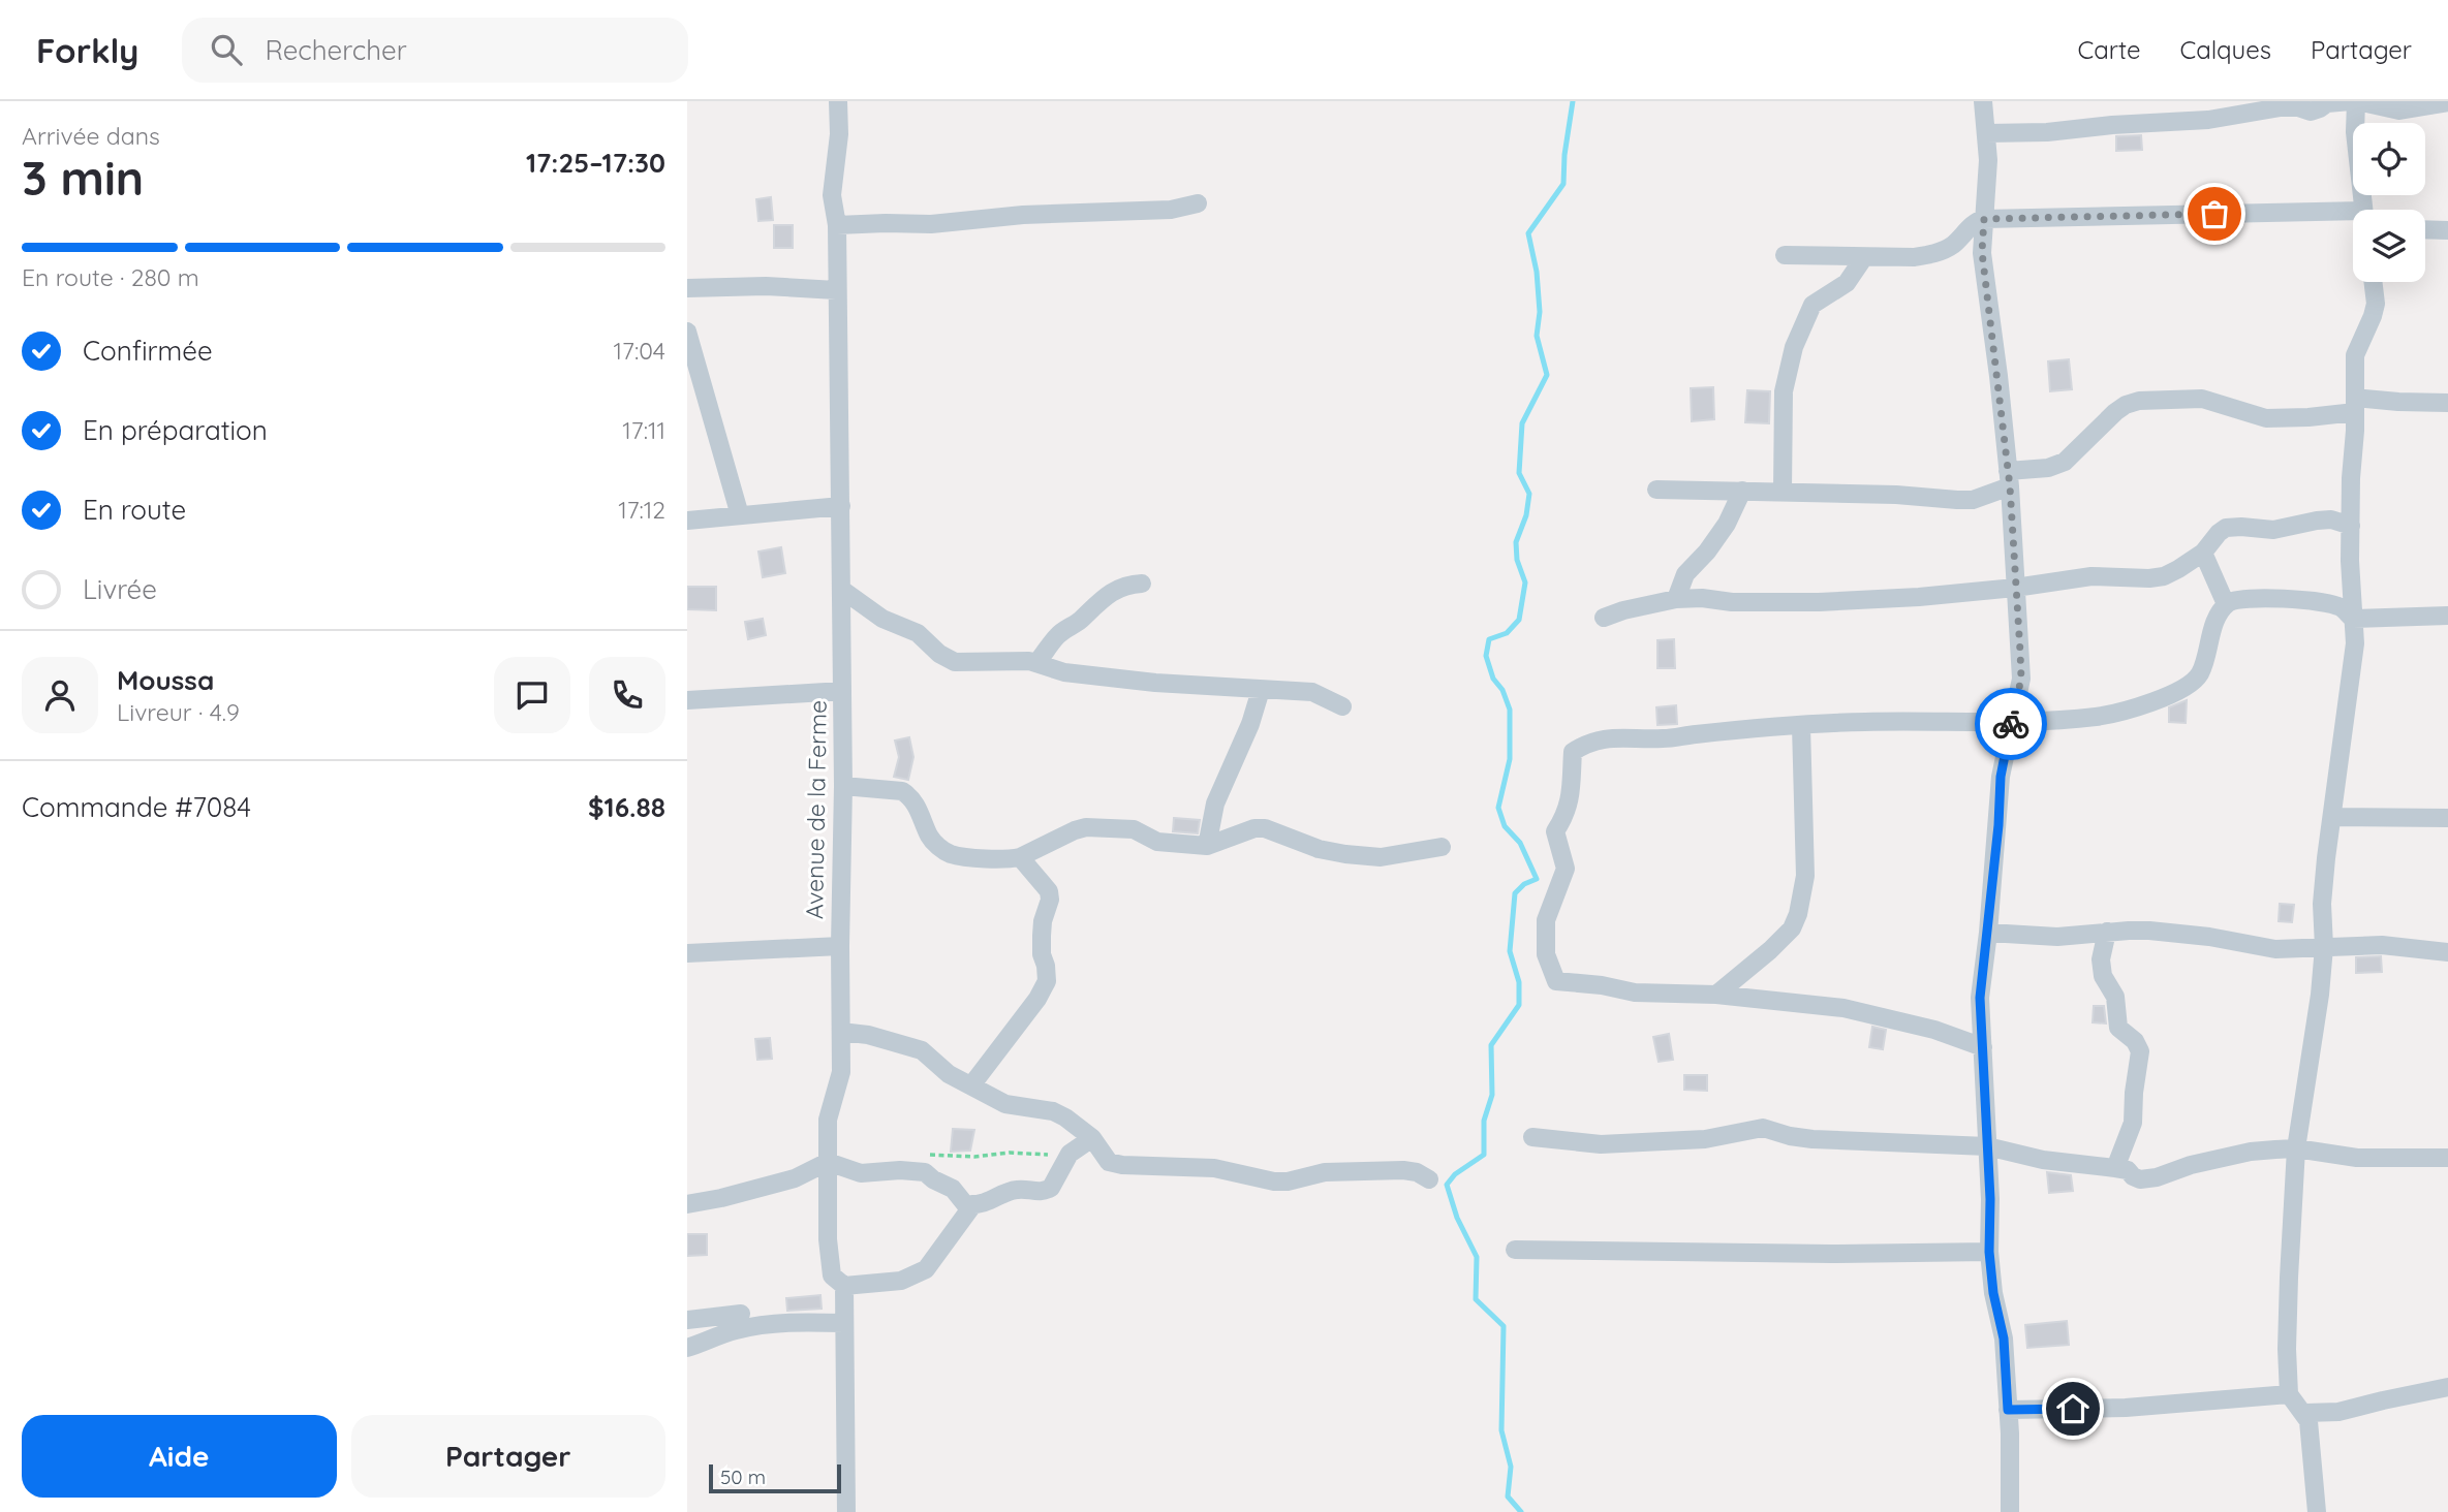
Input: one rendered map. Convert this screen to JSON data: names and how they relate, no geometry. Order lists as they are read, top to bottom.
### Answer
{
  "streets": {
    "street": ["Avenue de la Ferme"]
  },
  "scale_bar": "50 m",
  "page": {
    "header": "Forkly",
    "search": "Rechercher",
    "nav": ["Carte", "Calques", "Partager"],
    "heading": ["3 min", "Arrivée dans", "17:25–17:30"],
    "panel": [
      "Moussa",
      "Livreur · 4.9",
      "Commande #7084",
      "$16.88"
    ],
    "bar": "En route · 280 m",
    "list": [
      ["Confirmée", "17:04"],
      ["En préparation", "17:11"],
      ["En route", "17:12"],
      "Livrée"
    ],
    "buttons": ["Aide", "Partager"],
    "scale": "50 m"
  }
}
